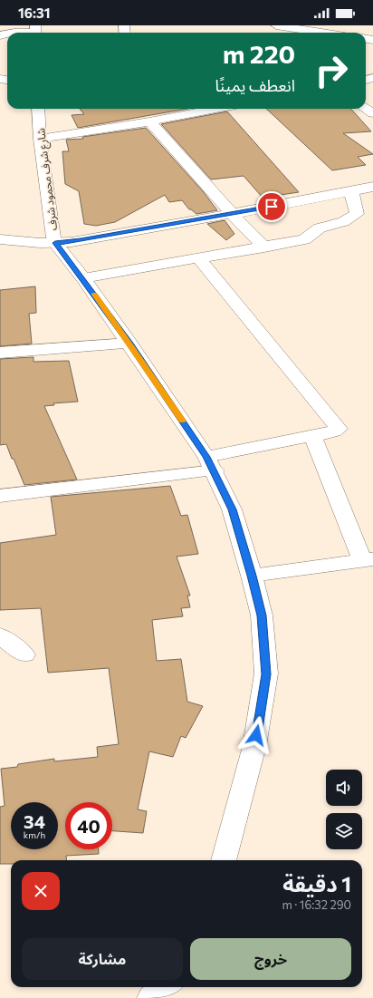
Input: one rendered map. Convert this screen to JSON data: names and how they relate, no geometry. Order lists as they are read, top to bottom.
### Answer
{
  "streets": {
    "street": ["شارع شرف محمود شرف"]
  },
  "page": {
    "status": "16:31",
    "turn": ["220 m", "انعطف يمينًا"],
    "speed": "34 km/h",
    "limit": "40",
    "heading": ["1 دقيقة", "290 m · 16:32"],
    "buttons": ["خروج", "مشاركة"]
  }
}
